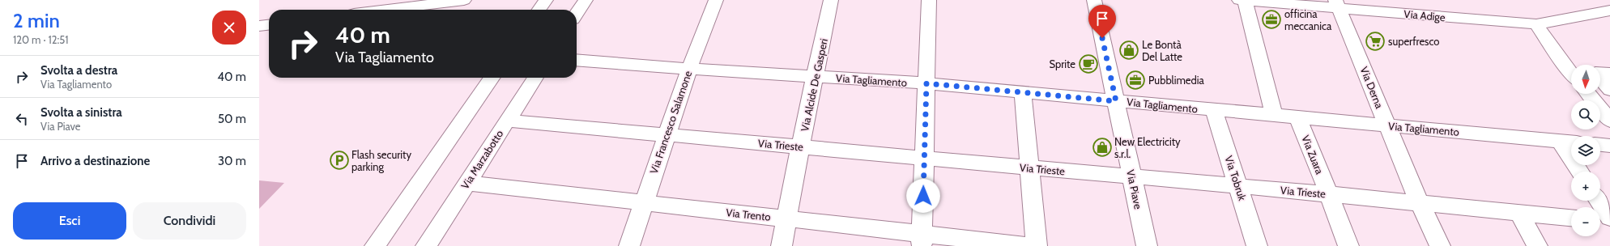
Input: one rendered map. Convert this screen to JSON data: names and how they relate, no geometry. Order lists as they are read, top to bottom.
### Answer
{
  "streets": {
    "street": [
      "Via Adige",
      "Via Tagliamento",
      "Via Alcide De Gasperi",
      "Via Derna",
      "Via Francesco Salamone",
      "Via Trieste",
      "Via Zuara",
      "Via Marzabotto",
      "Via Tobruk",
      "Via Piave",
      "Via Trento"
    ]
  },
  "crossings": [
    ["Via Adige", "Via Derna"],
    ["Via Tagliamento", "Via Alcide De Gasperi"],
    ["Via Tagliamento", "Via Derna"],
    ["Via Tagliamento", "Via Francesco Salamone"],
    ["Via Tagliamento", "Via Zuara"],
    ["Via Tagliamento", "Via Tobruk"],
    ["Via Tagliamento", "Via Piave"],
    ["Via Alcide De Gasperi", "Via Trieste"],
    ["Via Alcide De Gasperi", "Via Trento"],
    ["Via Derna", "Via Trieste"],
    ["Via Francesco Salamone", "Via Trieste"],
    ["Via Francesco Salamone", "Via Trento"],
    ["Via Trieste", "Via Zuara"],
    ["Via Trieste", "Via Marzabotto"],
    ["Via Trieste", "Via Tobruk"],
    ["Via Trieste", "Via Piave"],
    ["Via Marzabotto", "Via Trento"]
  ],
  "places": {
    "office": ["officina meccanica", "Pubblimedia"],
    "supermarket": ["superfresco"],
    "shop": ["Le Bontà Del Latte", "New Electricity s.r.l."],
    "cafe": ["Sprite"],
    "parking": ["Flash security parking"]
  },
  "north": "bottom",
  "page": {
    "heading": ["2 min", "120 m · 12:51"],
    "turn": ["40 m", "Via Tagliamento"],
    "list": [
      {
        "name": "Svolta a destra",
        "note": "Via Tagliamento",
        "value": "40 m"
      },
      {
        "name": "Svolta a sinistra",
        "note": "Via Piave",
        "value": "50 m"
      },
      {
        "name": "Arrivo a destinazione",
        "value": "30 m"
      }
    ],
    "map_buttons": ["+", "−"],
    "buttons": ["Esci", "Condividi"]
  }
}
